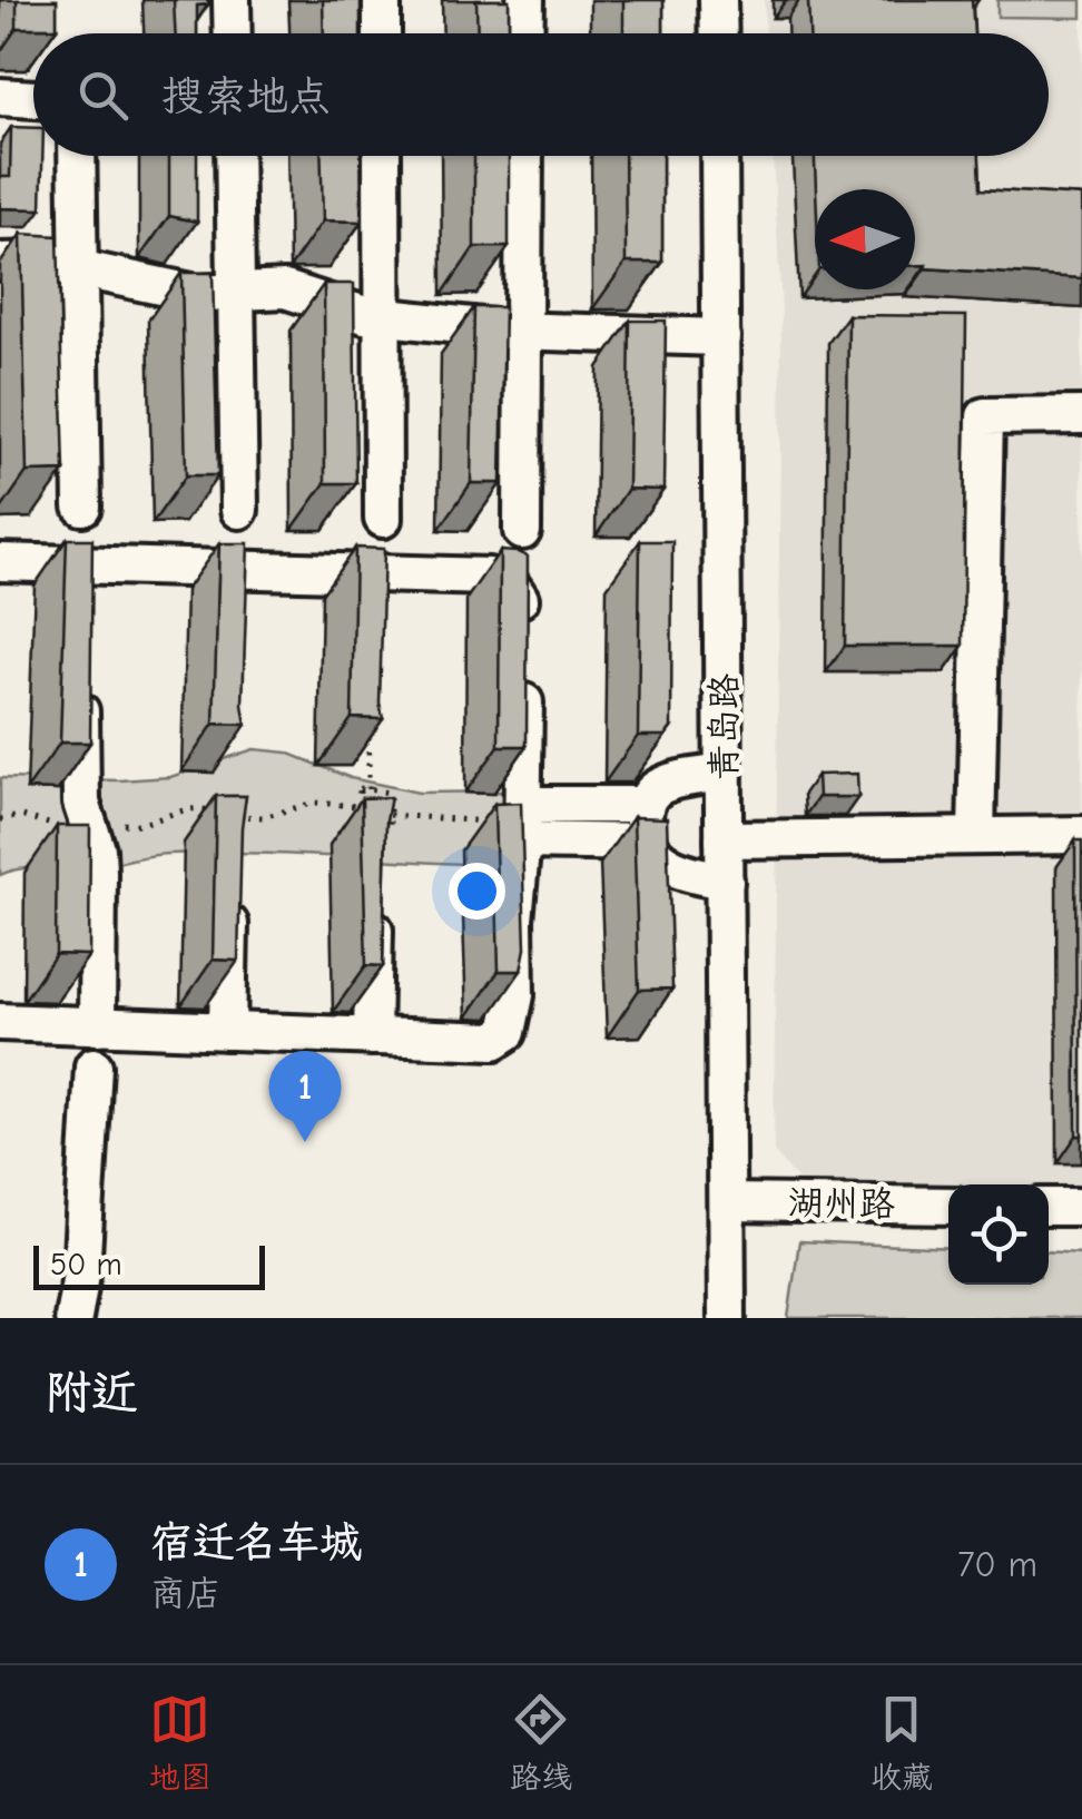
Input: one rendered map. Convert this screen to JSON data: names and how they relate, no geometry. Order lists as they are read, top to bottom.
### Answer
{
  "streets": {
    "street": ["青岛路", "湖州路"]
  },
  "crossings": [
    ["青岛路", "湖州路"]
  ],
  "scale_bar": "50 m",
  "north": "left",
  "page": {
    "search": "搜索地点",
    "pins": "1",
    "scale": "50 m",
    "heading": "附近",
    "list": [
      {
        "mark": "1",
        "name": "宿迁名车城",
        "note": "商店",
        "value": "70 m"
      }
    ],
    "nav": ["地图", "路线", "收藏"]
  }
}
